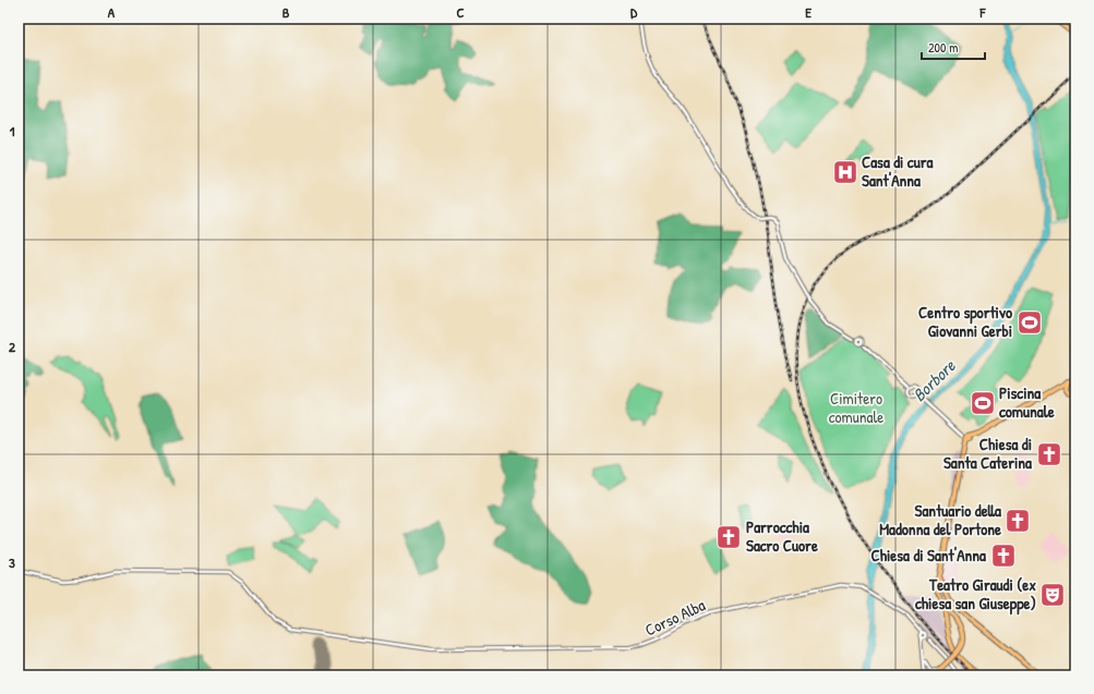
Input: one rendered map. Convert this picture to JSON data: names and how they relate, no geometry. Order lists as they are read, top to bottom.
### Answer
{
  "streets": {
    "street": ["Corso Alba"]
  },
  "water": ["Borbore"],
  "parks": ["Cimitero comunale"],
  "places": {
    "hospital": ["Casa di cura Sant'Anna"],
    "sports": ["Centro sportivo Giovanni Gerbi", "Piscina comunale"],
    "church": [
      "Chiesa di Santa Caterina",
      "Santuario della Madonna del Portone",
      "Parrocchia Sacro Cuore",
      "Chiesa di Sant'Anna"
    ],
    "theatre": ["Teatro Giraudi (ex chiesa san Giuseppe)"]
  },
  "scale_bar": "200 m",
  "grid": {
    "columns": [
      "A",
      "B",
      "C",
      "D",
      "E",
      "F"
    ],
    "rows": ["1", "2", "3"]
  }
}
